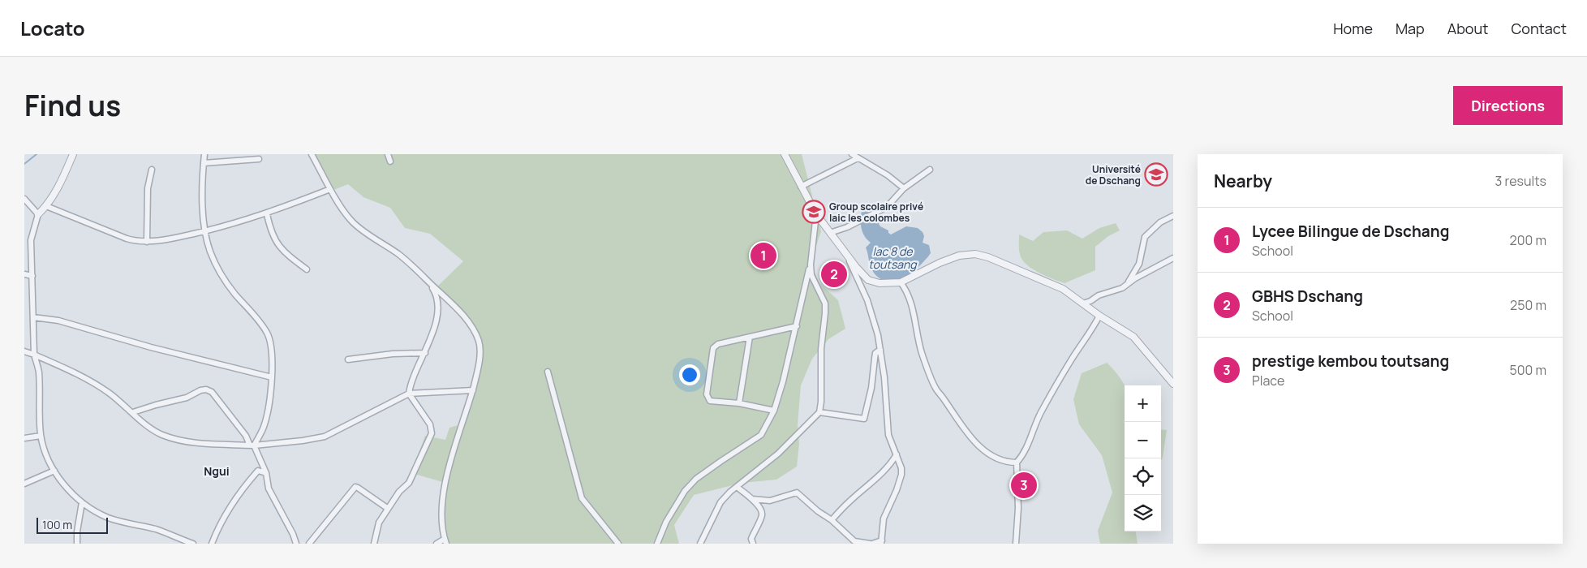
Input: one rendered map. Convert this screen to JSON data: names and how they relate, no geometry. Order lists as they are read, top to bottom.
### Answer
{
  "districts": ["Ngui"],
  "water": ["lac 8 de toutsang"],
  "places": {
    "school or university": ["Université de Dschang", "Group scolaire privé laic les colombes"]
  },
  "scale_bar": "100 m",
  "page": {
    "header": "Locato",
    "nav": [
      "Home",
      "Map",
      "About",
      "Contact"
    ],
    "title": "Find us",
    "buttons": "Directions",
    "heading": ["Nearby", "3 results"],
    "list": [
      {
        "mark": "1",
        "name": "Lycee Bilingue de Dschang",
        "note": "School",
        "value": "200 m"
      },
      {
        "mark": "2",
        "name": "GBHS Dschang",
        "note": "School",
        "value": "250 m"
      },
      {
        "mark": "3",
        "name": "prestige kembou toutsang",
        "note": "Place",
        "value": "500 m"
      }
    ],
    "pins": ["1", "2", "3"],
    "map_buttons": ["+", "−"],
    "scale": "100 m"
  }
}
